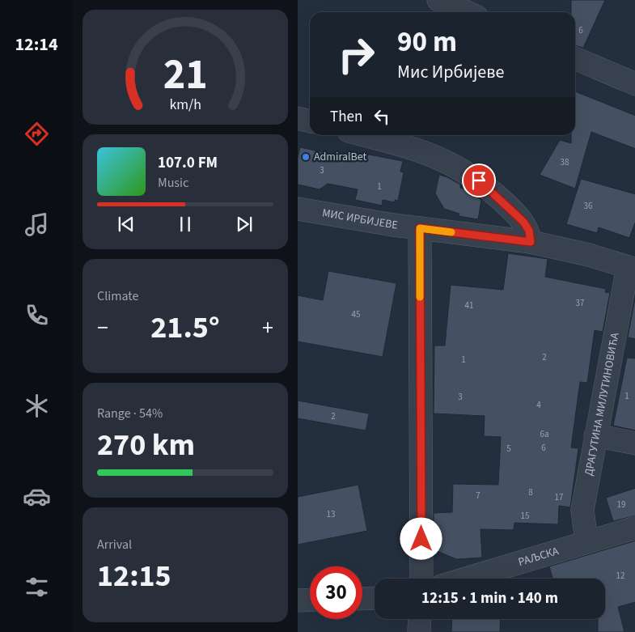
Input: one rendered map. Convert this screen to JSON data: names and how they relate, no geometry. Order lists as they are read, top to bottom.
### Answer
{
  "streets": {
    "street": ["МИС ИРБИЈЕВЕ", "ДРАГУТИНА МИЛУТИНОВИЋА", "РАЉСКА"]
  },
  "crossings": [
    ["МИС ИРБИЈЕВЕ", "ДРАГУТИНА МИЛУТИНОВИЋА"],
    ["ДРАГУТИНА МИЛУТИНОВИЋА", "РАЉСКА"]
  ],
  "places": ["AdmiralBet"],
  "house_numbers": [
    "6",
    "38",
    "3",
    "1",
    "36",
    "37",
    "41",
    "45",
    "2",
    "1",
    "1",
    "3",
    "4",
    "2",
    "6a",
    "6",
    "5",
    "8",
    "7",
    "17",
    "19",
    "13",
    "15",
    "12"
  ],
  "page": {
    "tabs": "12:14",
    "turn": ["90 m", "Мис Ирбијеве"],
    "then": "Then",
    "song": ["107.0 FM", "Music"],
    "tile": [
      "Climate",
      ["Range · 54%", "270 km"],
      ["Arrival", "12:15"]
    ],
    "heat": ["−", "21.5°", "+"],
    "limit": "30",
    "trip": "12:15 · 1 min · 140 m",
    "gauge": ["21", "km/h"]
  }
}
